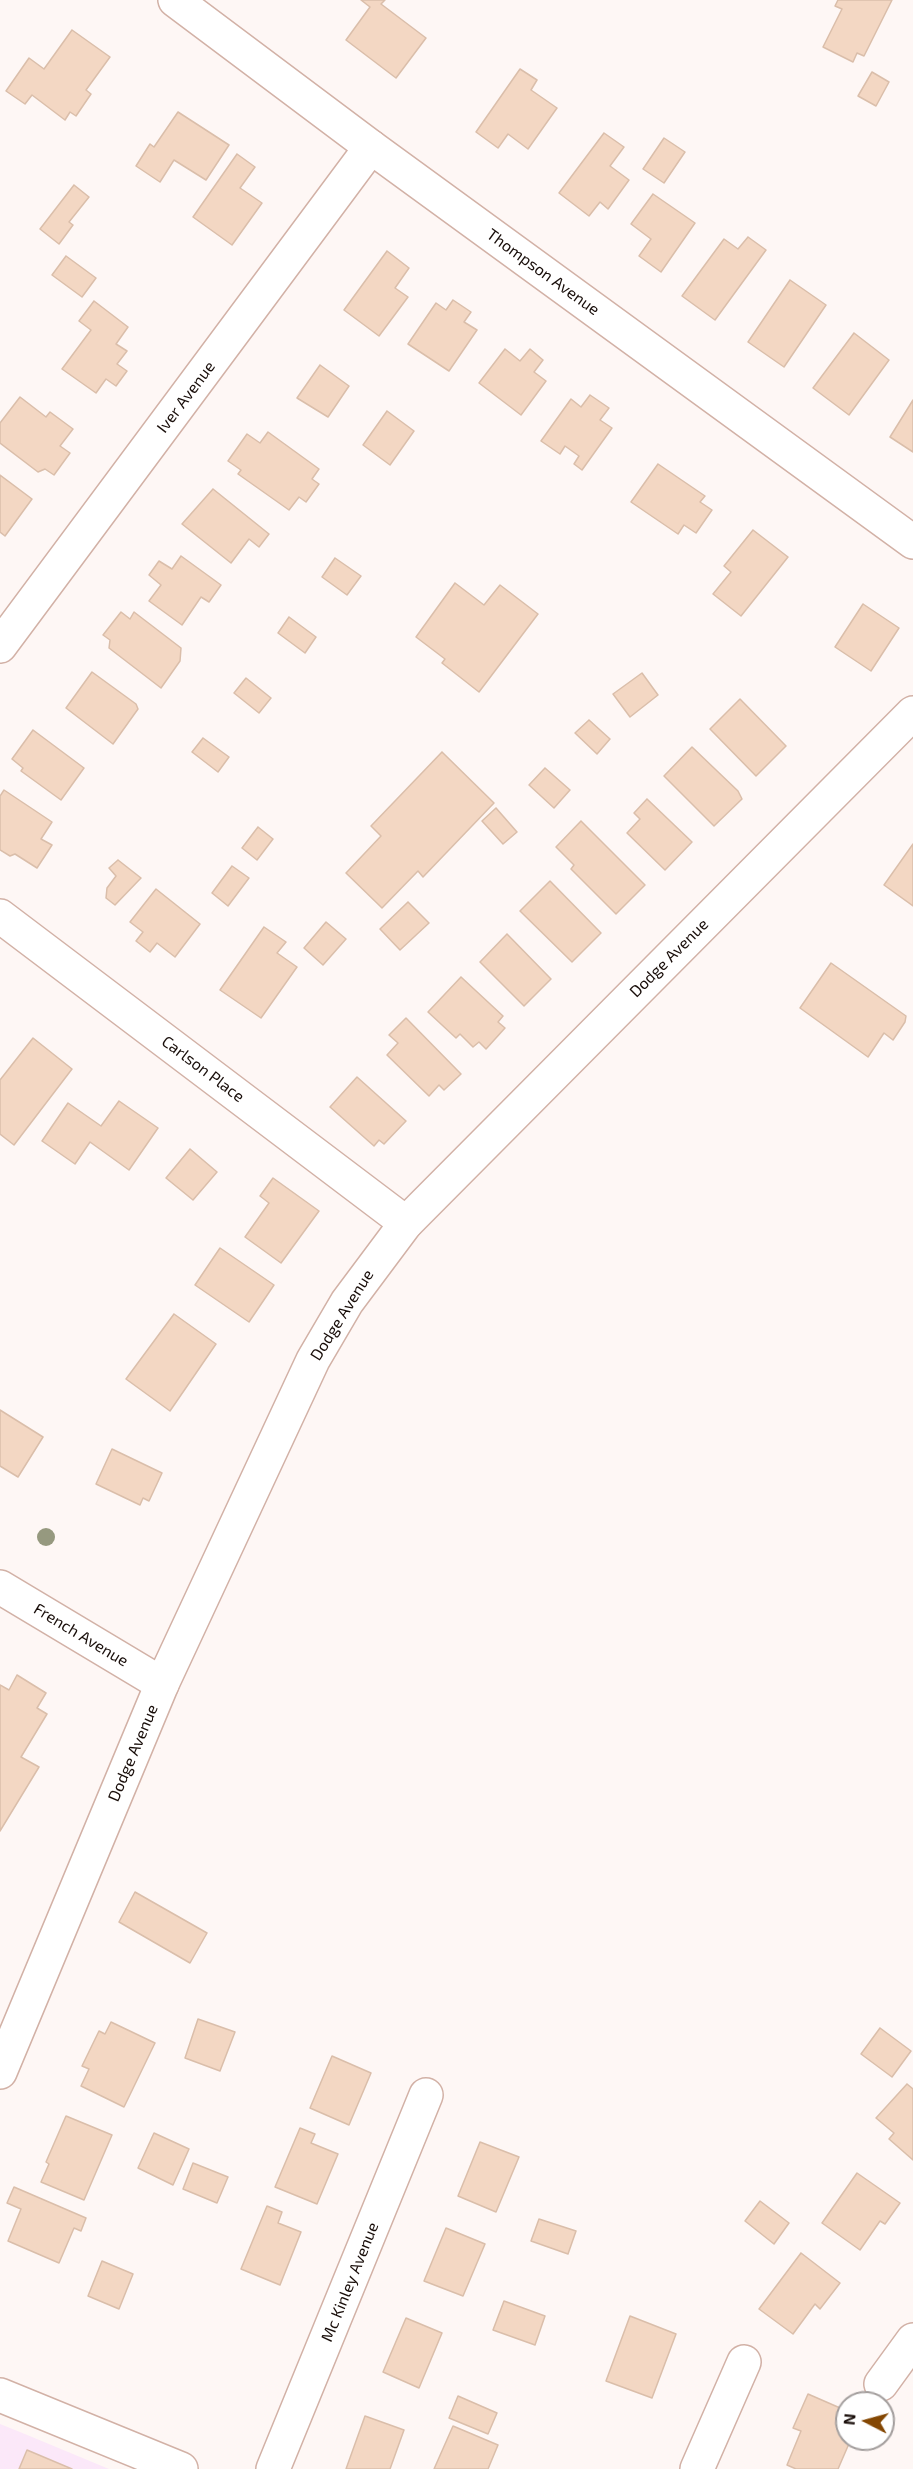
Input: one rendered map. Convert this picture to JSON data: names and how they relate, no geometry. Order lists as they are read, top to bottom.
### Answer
{
  "streets": {
    "main road": [
      "Thompson Avenue",
      "Iver Avenue",
      "Dodge Avenue",
      "Carlson Place",
      "French Avenue",
      "Mc Kinley Avenue"
    ]
  },
  "crossings": [
    ["Thompson Avenue", "Iver Avenue"],
    ["Dodge Avenue", "Carlson Place"],
    ["Dodge Avenue", "French Avenue"]
  ],
  "north": "left"
}
